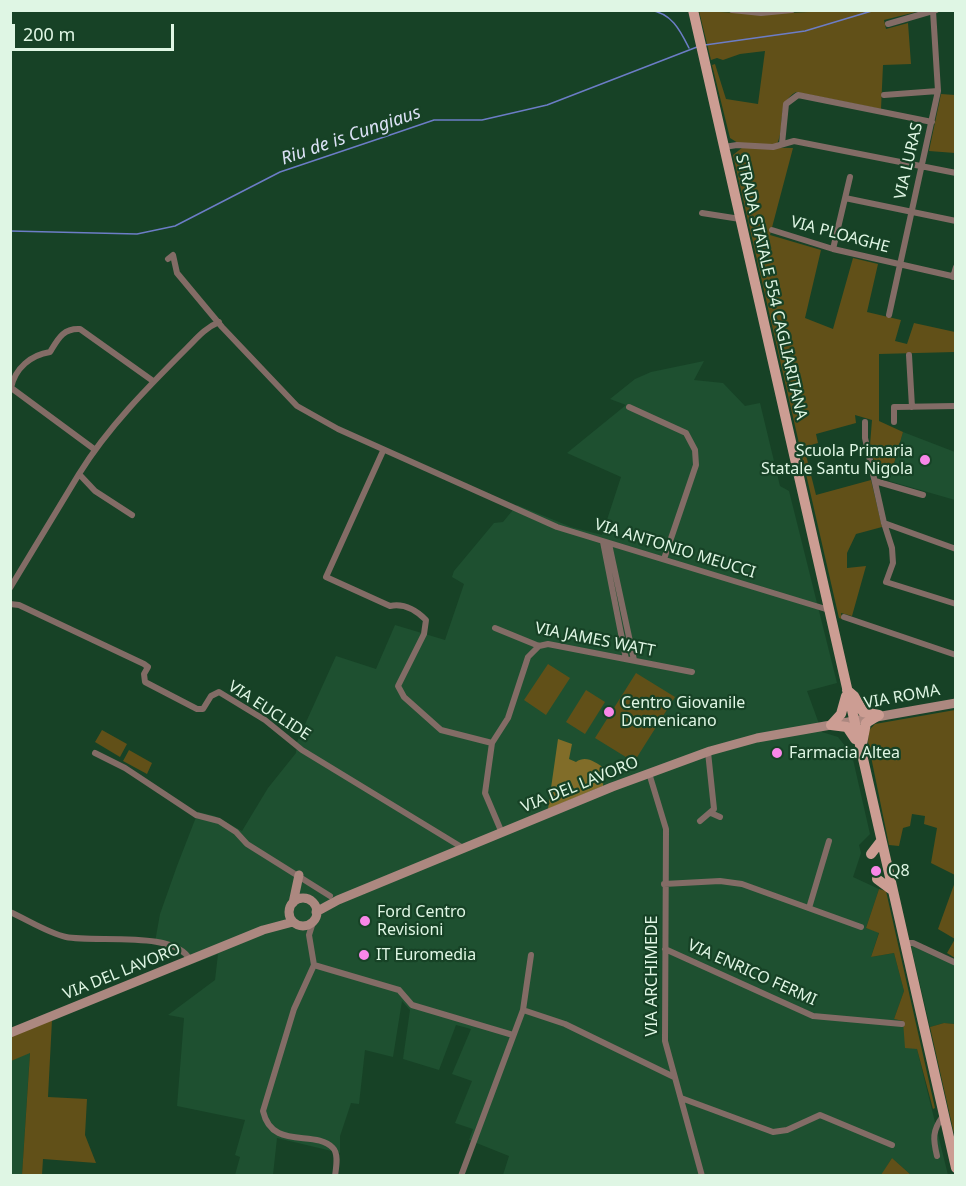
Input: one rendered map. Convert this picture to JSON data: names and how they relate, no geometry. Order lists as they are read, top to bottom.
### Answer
{
  "streets": {
    "main road": ["STRADA STATALE 554 CAGLIARITANA", "VIA ROMA", "VIA DEL LAVORO"],
    "street": [
      "VIA LURAS",
      "VIA PLOAGHE",
      "VIA ANTONIO MEUCCI",
      "VIA JAMES WATT",
      "VIA EUCLIDE",
      "VIA ENRICO FERMI",
      "VIA ARCHIMEDE"
    ]
  },
  "crossings": [
    ["VIA LURAS", "VIA PLOAGHE"],
    ["STRADA STATALE 554 CAGLIARITANA", "VIA ANTONIO MEUCCI"],
    ["STRADA STATALE 554 CAGLIARITANA", "VIA ROMA"],
    ["STRADA STATALE 554 CAGLIARITANA", "VIA DEL LAVORO"],
    ["VIA ROMA", "VIA DEL LAVORO"],
    ["VIA EUCLIDE", "VIA DEL LAVORO"],
    ["VIA DEL LAVORO", "VIA ARCHIMEDE"],
    ["VIA ENRICO FERMI", "VIA ARCHIMEDE"]
  ],
  "water": ["Riu de is Cungiaus"],
  "places": [
    "Scuola Primaria Statale Santu Nigola",
    "Centro Giovanile Domenicano",
    "Farmacia Altea",
    "Q8",
    "Ford Centro Revisioni",
    "IT Euromedia"
  ],
  "scale_bar": "200 m"
}
